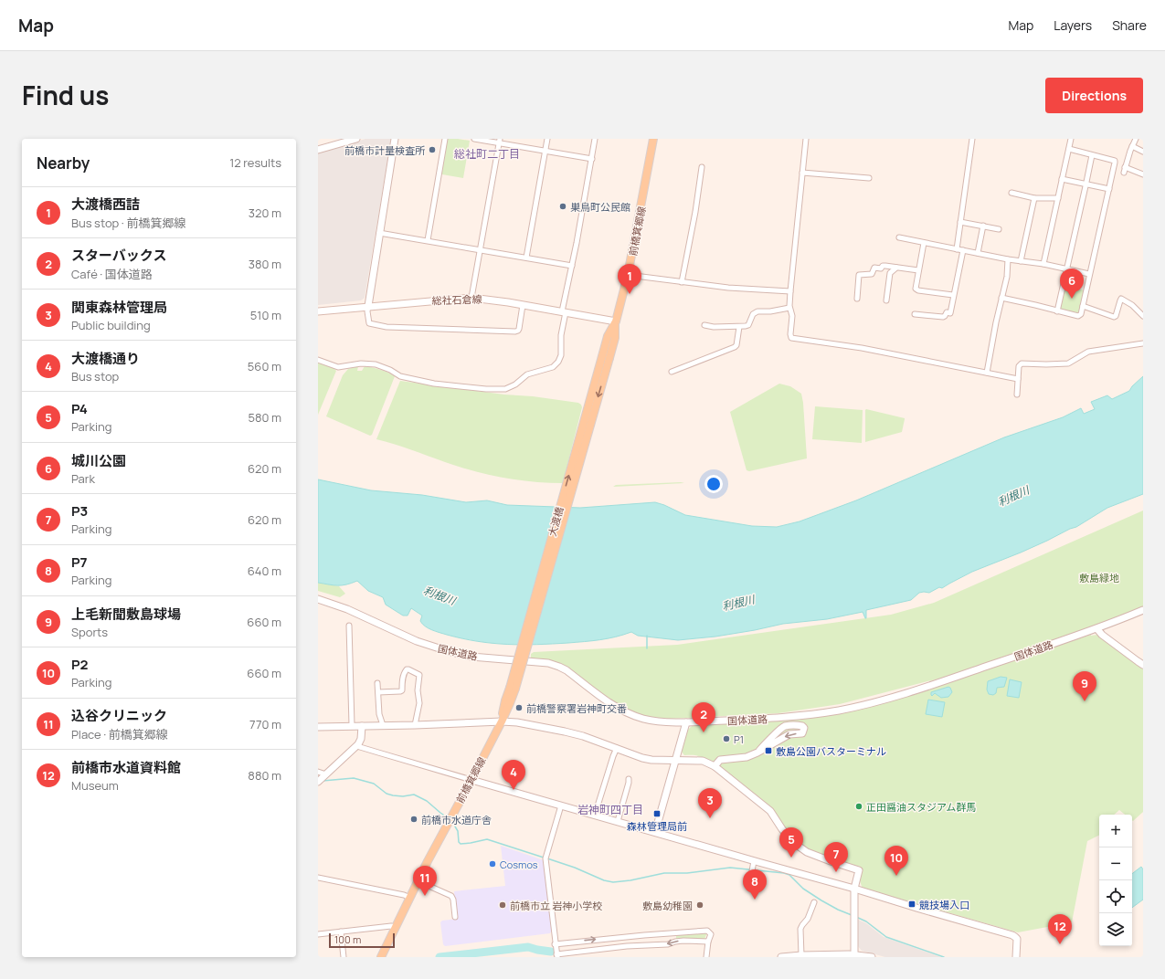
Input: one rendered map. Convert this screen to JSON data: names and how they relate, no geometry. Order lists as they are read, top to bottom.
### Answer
{
  "streets": {
    "main road": ["前橋箕郷線", "大渡橋"],
    "street": ["総社石倉線", "国体道路"]
  },
  "crossings": [
    ["前橋箕郷線", "総社石倉線"],
    ["前橋箕郷線", "大渡橋"]
  ],
  "districts": ["総社町二丁目", "岩神町四丁目"],
  "water": ["利根川"],
  "parks": ["敷島緑地"],
  "places": {
    "other": [
      "前橋市計量検査所",
      "巣鳥町公民館",
      "前橋警察署岩神町交番",
      "P1",
      "正田醤油スタジアム群馬",
      "前橋市水道庁舎",
      "Cosmos",
      "前橋市立 岩神小学校",
      "敷島幼稚園"
    ],
    "transit": ["敷島公園バスターミナル", "森林管理局前", "競技場入口"]
  },
  "scale_bar": "100 m",
  "page": {
    "header": "Map",
    "nav": ["Map", "Layers", "Share"],
    "title": "Find us",
    "buttons": "Directions",
    "heading": ["Nearby", "12 results"],
    "list": [
      {
        "mark": "1",
        "name": "大渡橋西詰",
        "note": "Bus stop · 前橋箕郷線",
        "value": "320 m"
      },
      {
        "mark": "2",
        "name": "スターバックス",
        "note": "Café · 国体道路",
        "value": "380 m"
      },
      {
        "mark": "3",
        "name": "関東森林管理局",
        "note": "Public building",
        "value": "510 m"
      },
      {
        "mark": "4",
        "name": "大渡橋通り",
        "note": "Bus stop",
        "value": "560 m"
      },
      {
        "mark": "5",
        "name": "P4",
        "note": "Parking",
        "value": "580 m"
      },
      {
        "mark": "6",
        "name": "城川公園",
        "note": "Park",
        "value": "620 m"
      },
      {
        "mark": "7",
        "name": "P3",
        "note": "Parking",
        "value": "620 m"
      },
      {
        "mark": "8",
        "name": "P7",
        "note": "Parking",
        "value": "640 m"
      },
      {
        "mark": "9",
        "name": "上毛新聞敷島球場",
        "note": "Sports",
        "value": "660 m"
      },
      {
        "mark": "10",
        "name": "P2",
        "note": "Parking",
        "value": "660 m"
      },
      {
        "mark": "11",
        "name": "込谷クリニック",
        "note": "Place · 前橋箕郷線",
        "value": "770 m"
      },
      {
        "mark": "12",
        "name": "前橋市水道資料館",
        "note": "Museum",
        "value": "880 m"
      }
    ],
    "pins": [
      "1",
      "6",
      "9",
      "2",
      "4",
      "3",
      "5",
      "7",
      "10",
      "11",
      "8",
      "12"
    ],
    "map_buttons": ["+", "−"],
    "scale": "100 m"
  }
}
